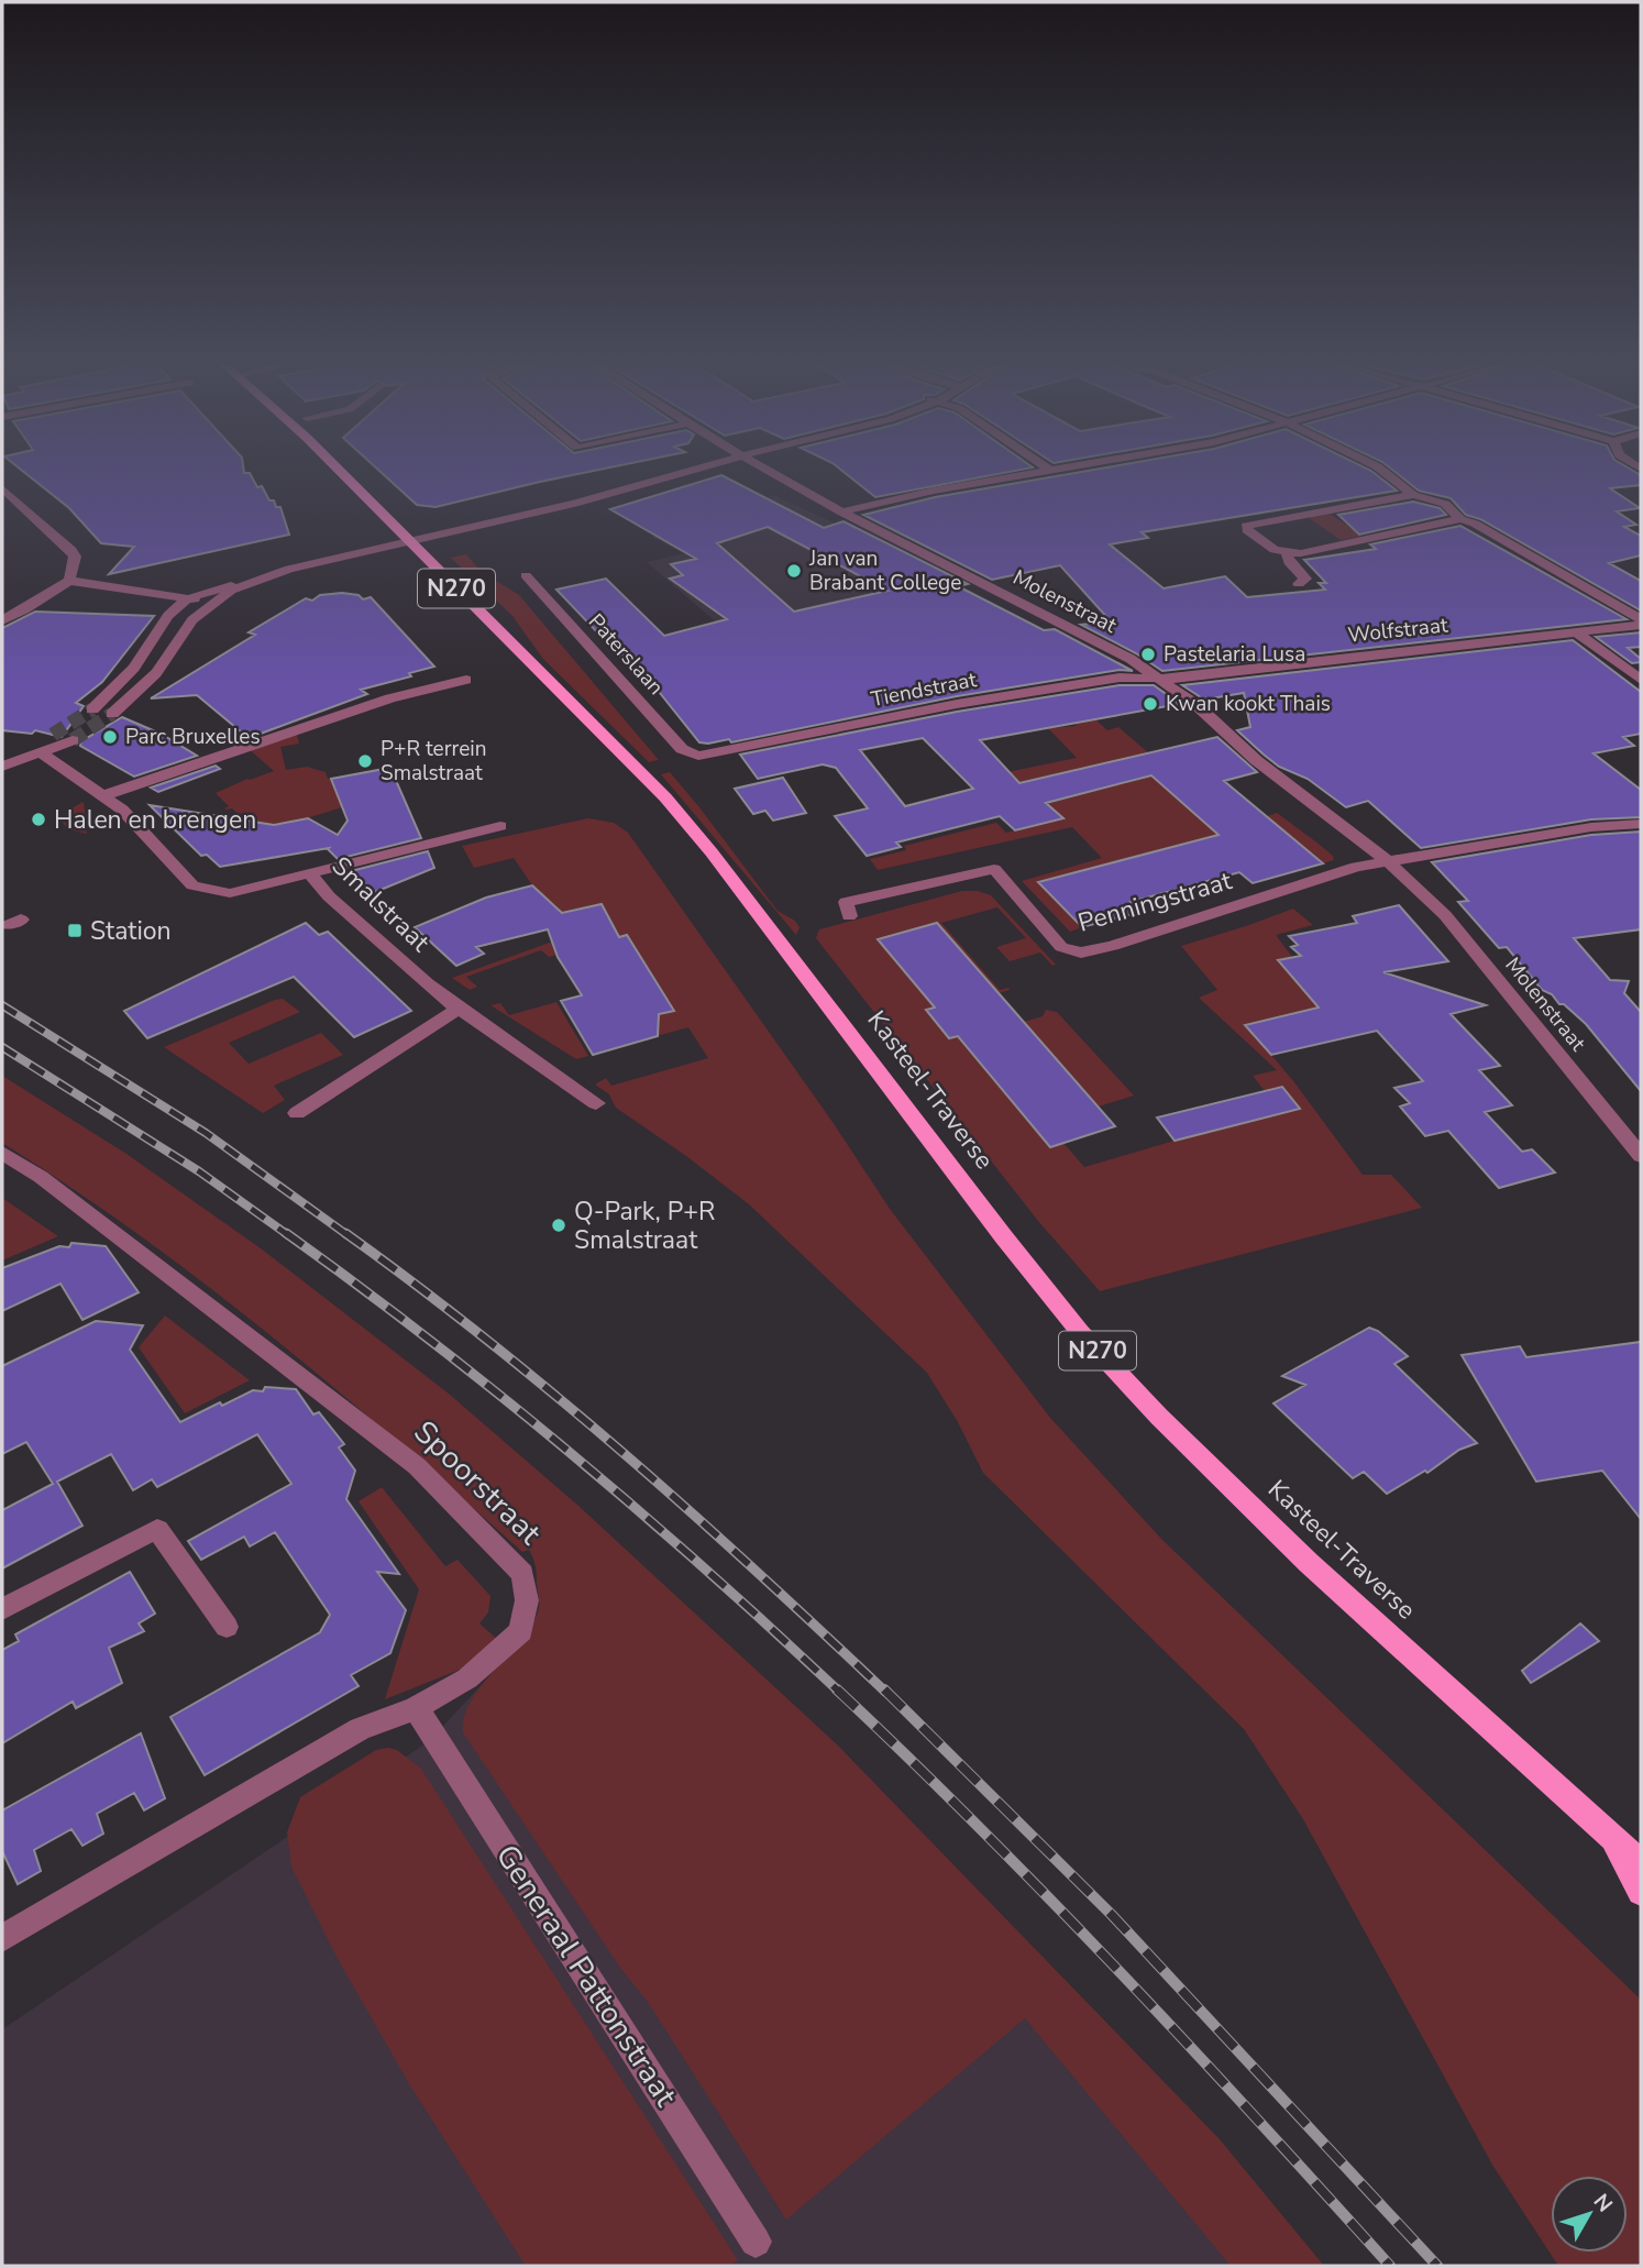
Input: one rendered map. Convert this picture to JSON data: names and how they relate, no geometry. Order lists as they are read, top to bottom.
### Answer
{
  "streets": {
    "main road": ["N270", "Kasteel-Traverse"],
    "street": [
      "Molenstraat",
      "Wolfstraat",
      "Paterslaan",
      "Tiendstraat",
      "Penningstraat",
      "Smalstraat",
      "Spoorstraat",
      "Generaal Pattonstraat"
    ]
  },
  "crossings": [
    ["Molenstraat", "Wolfstraat"],
    ["Molenstraat", "Tiendstraat"],
    ["Molenstraat", "Penningstraat"],
    ["Wolfstraat", "Tiendstraat"],
    ["Paterslaan", "Tiendstraat"],
    ["Spoorstraat", "Generaal Pattonstraat"]
  ],
  "places": {
    "other": [
      "Jan van Brabant College",
      "Pastelaria Lusa",
      "Kwan kookt Thais",
      "Parc Bruxelles",
      "P+R terrein Smalstraat",
      "Halen en brengen",
      "Q-Park, P+R Smalstraat"
    ],
    "transit": ["Station"]
  },
  "north": "top right"
}
